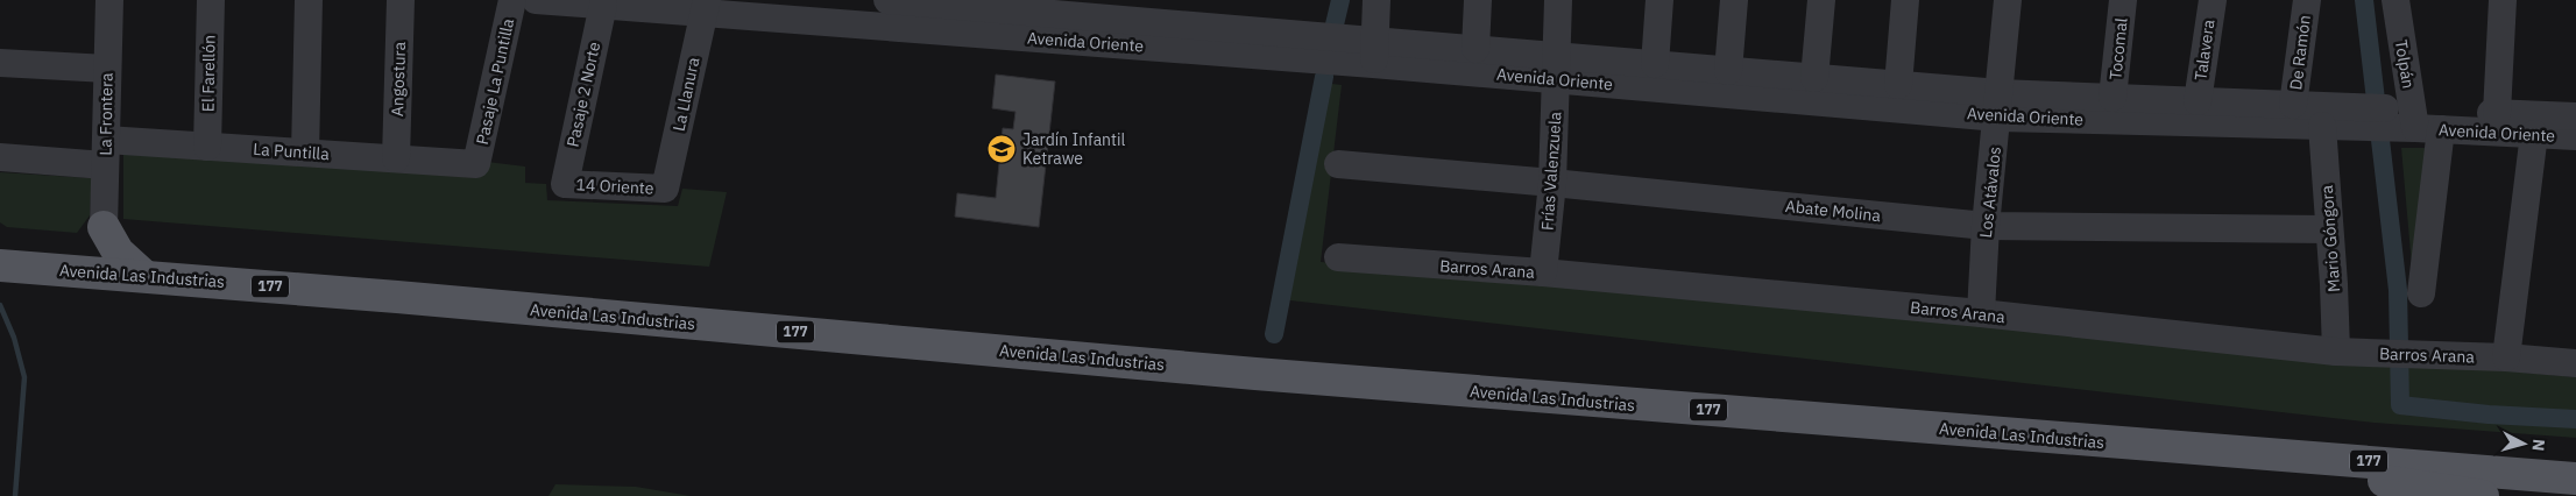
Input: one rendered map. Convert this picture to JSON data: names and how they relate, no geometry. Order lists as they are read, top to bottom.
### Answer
{
  "streets": {
    "main road": ["Avenida Las Industrias", "177"],
    "street": [
      "Avenida Oriente",
      "Tocomal",
      "Talavera",
      "De Ramón",
      "Tolpán",
      "El Farellón",
      "Angostura",
      "Pasaje La Puntilla",
      "Pasaje 2 Norte",
      "La Llanura",
      "La Frontera",
      "La Puntilla",
      "Frías Valenzuela",
      "14 Oriente",
      "Los Atávalos",
      "Abate Molina",
      "Mario Góngora",
      "Barros Arana"
    ]
  },
  "crossings": [
    ["Avenida Oriente", "Tocomal"],
    ["Avenida Oriente", "Talavera"],
    ["Avenida Oriente", "De Ramón"],
    ["Avenida Oriente", "Tolpán"],
    ["Avenida Oriente", "Pasaje 2 Norte"],
    ["Avenida Oriente", "La Llanura"],
    ["Avenida Oriente", "Frías Valenzuela"],
    ["Avenida Oriente", "Los Atávalos"],
    ["Avenida Oriente", "Mario Góngora"],
    ["El Farellón", "La Puntilla"],
    ["Angostura", "La Puntilla"],
    ["Pasaje La Puntilla", "La Puntilla"],
    ["Pasaje 2 Norte", "14 Oriente"],
    ["La Llanura", "14 Oriente"],
    ["La Frontera", "La Puntilla"],
    ["Frías Valenzuela", "Abate Molina"],
    ["Frías Valenzuela", "Barros Arana"],
    ["Los Atávalos", "Abate Molina"],
    ["Los Atávalos", "Barros Arana"],
    ["Abate Molina", "Mario Góngora"],
    ["Mario Góngora", "Barros Arana"]
  ],
  "places": {
    "school or university": ["Jardín Infantil Ketrawe"]
  },
  "north": "right"
}
